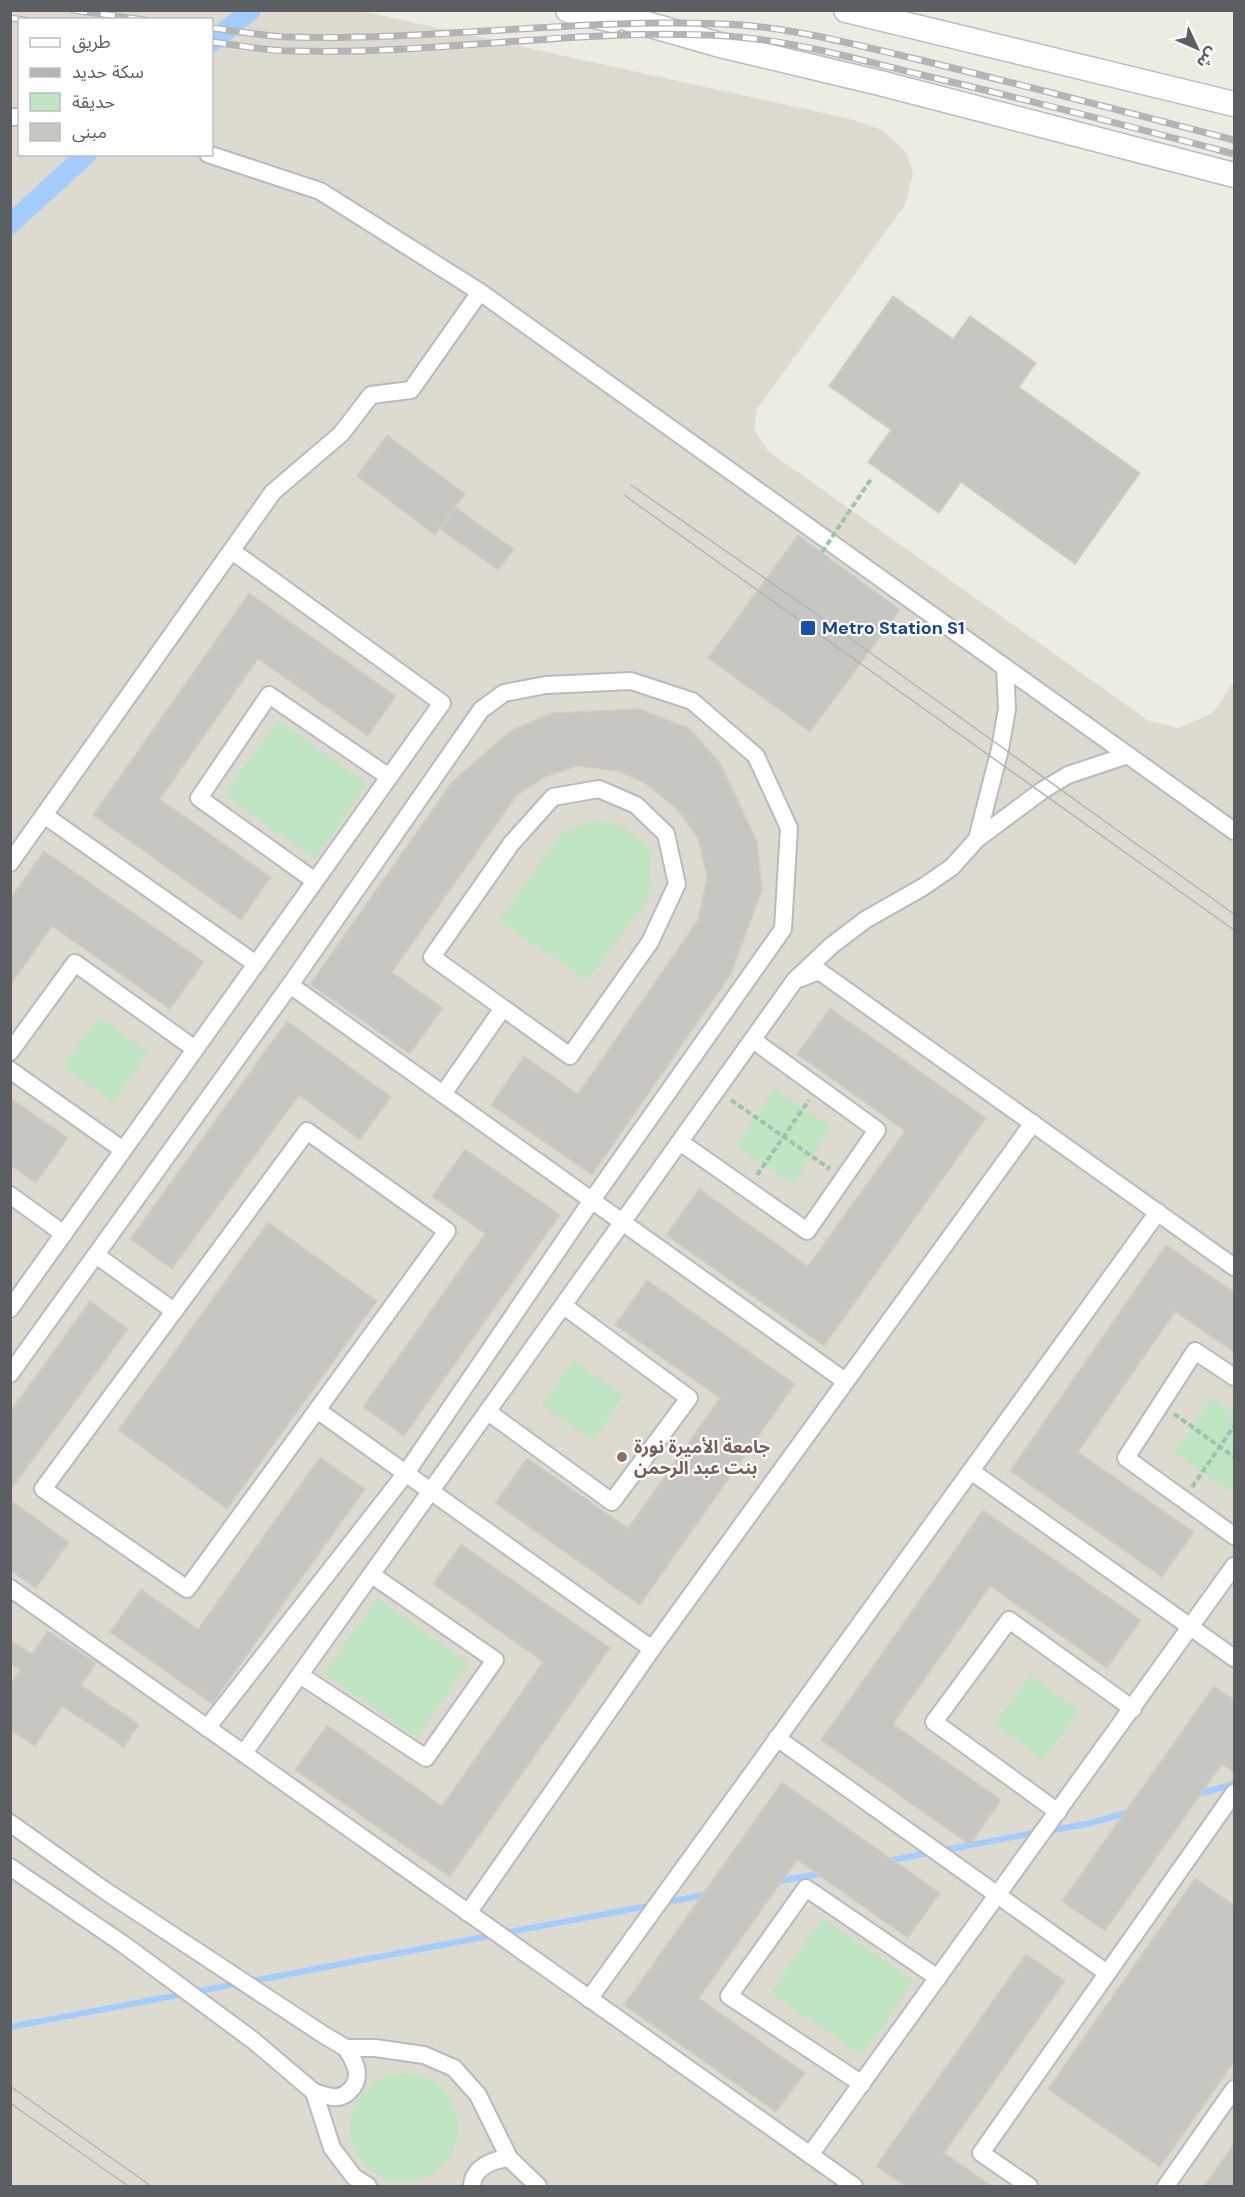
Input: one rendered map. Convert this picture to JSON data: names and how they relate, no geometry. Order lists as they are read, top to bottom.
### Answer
{
  "places": {
    "transit": ["Metro Station S1"],
    "other": ["جامعة الأميرة نورة بنت عبد الرحمن"]
  },
  "legend": [
    "طريق",
    "سكة حديد",
    "حديقة",
    "مبنى"
  ],
  "north": "bottom right"
}
